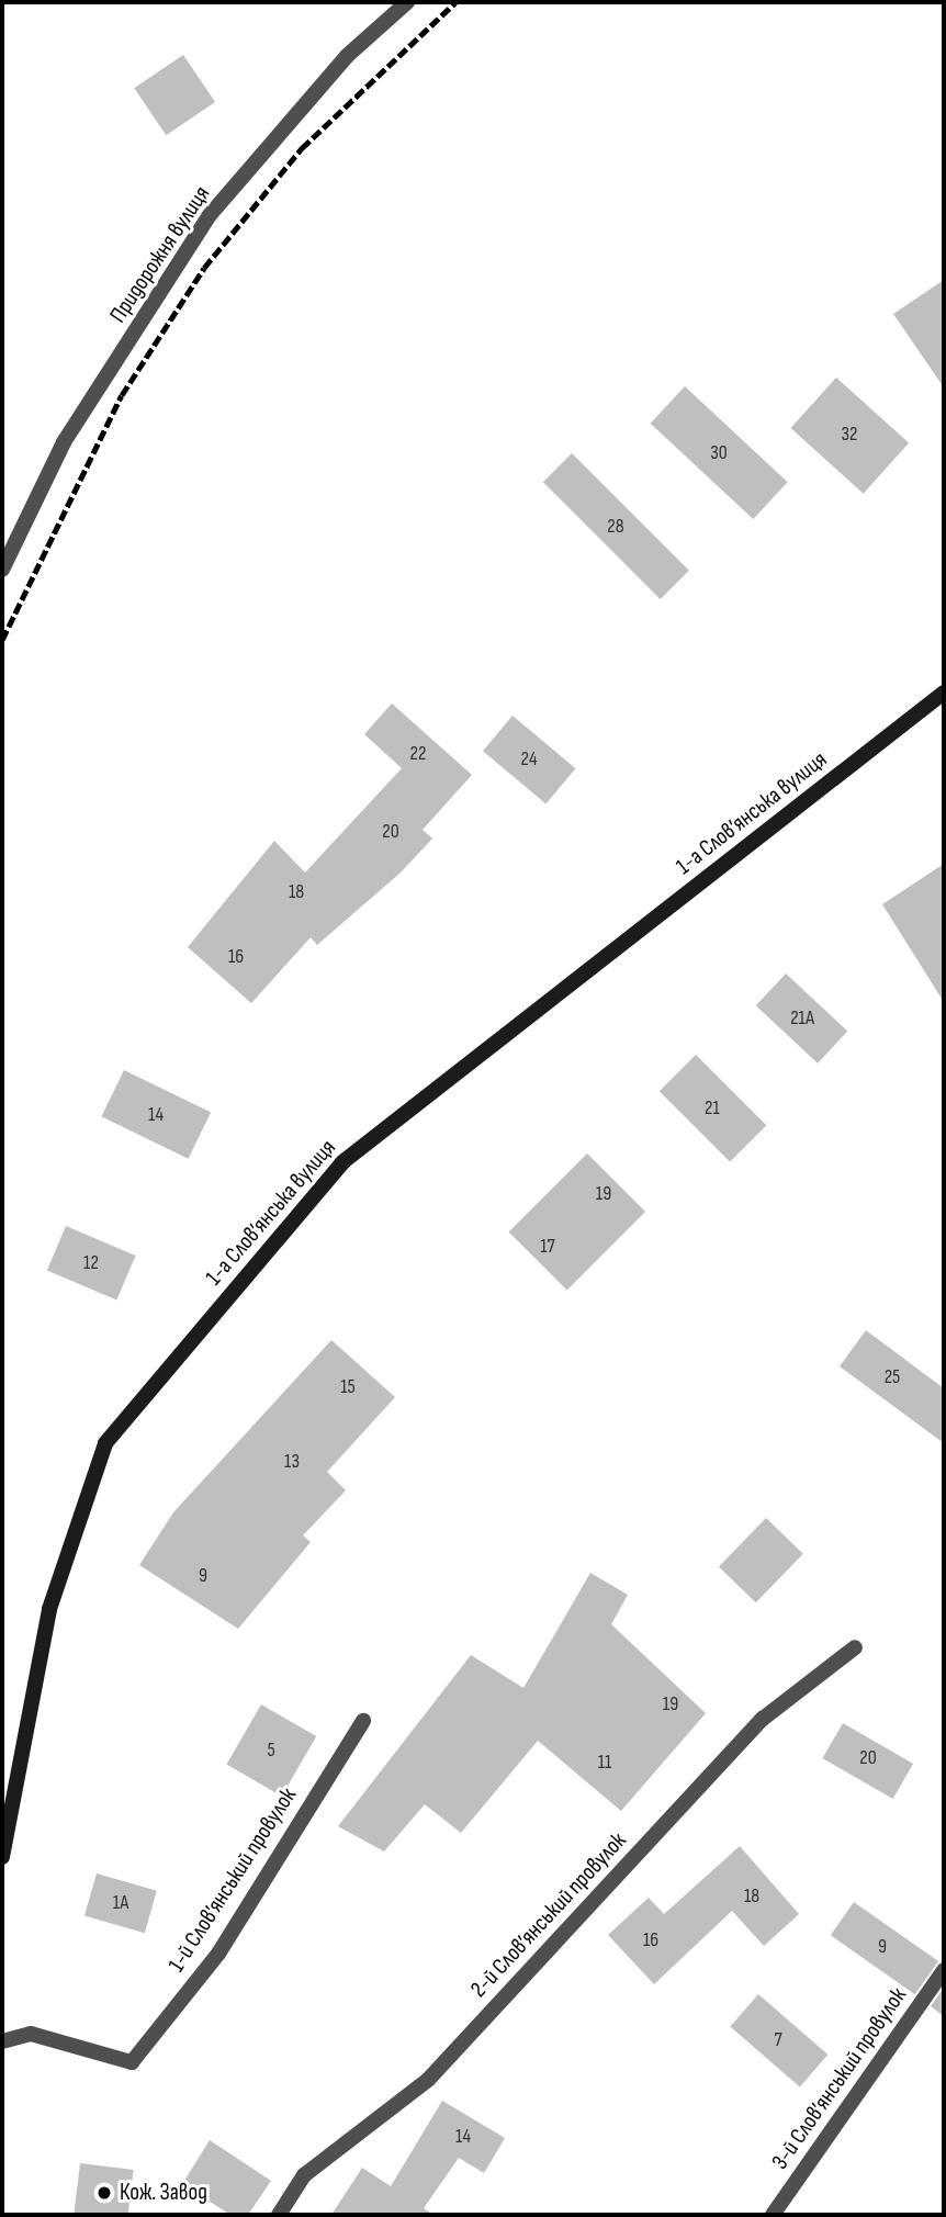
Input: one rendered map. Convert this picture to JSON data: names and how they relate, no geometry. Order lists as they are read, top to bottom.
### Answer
{
  "streets": {
    "street": [
      "Придорожня вулиця",
      "1-а Слов’янська вулиця",
      "1-й Слов’янський провулок",
      "2-й Слов’янський провулок",
      "3-й Слов’янський провулок"
    ]
  },
  "places": ["Кож. Завод"],
  "house_numbers": [
    "32",
    "30",
    "28",
    "22",
    "24",
    "20",
    "18",
    "16",
    "21А",
    "21",
    "14",
    "19",
    "17",
    "12",
    "25",
    "15",
    "13",
    "9",
    "19",
    "5",
    "20",
    "11",
    "18",
    "1А",
    "16",
    "9",
    "7",
    "14"
  ]
}
